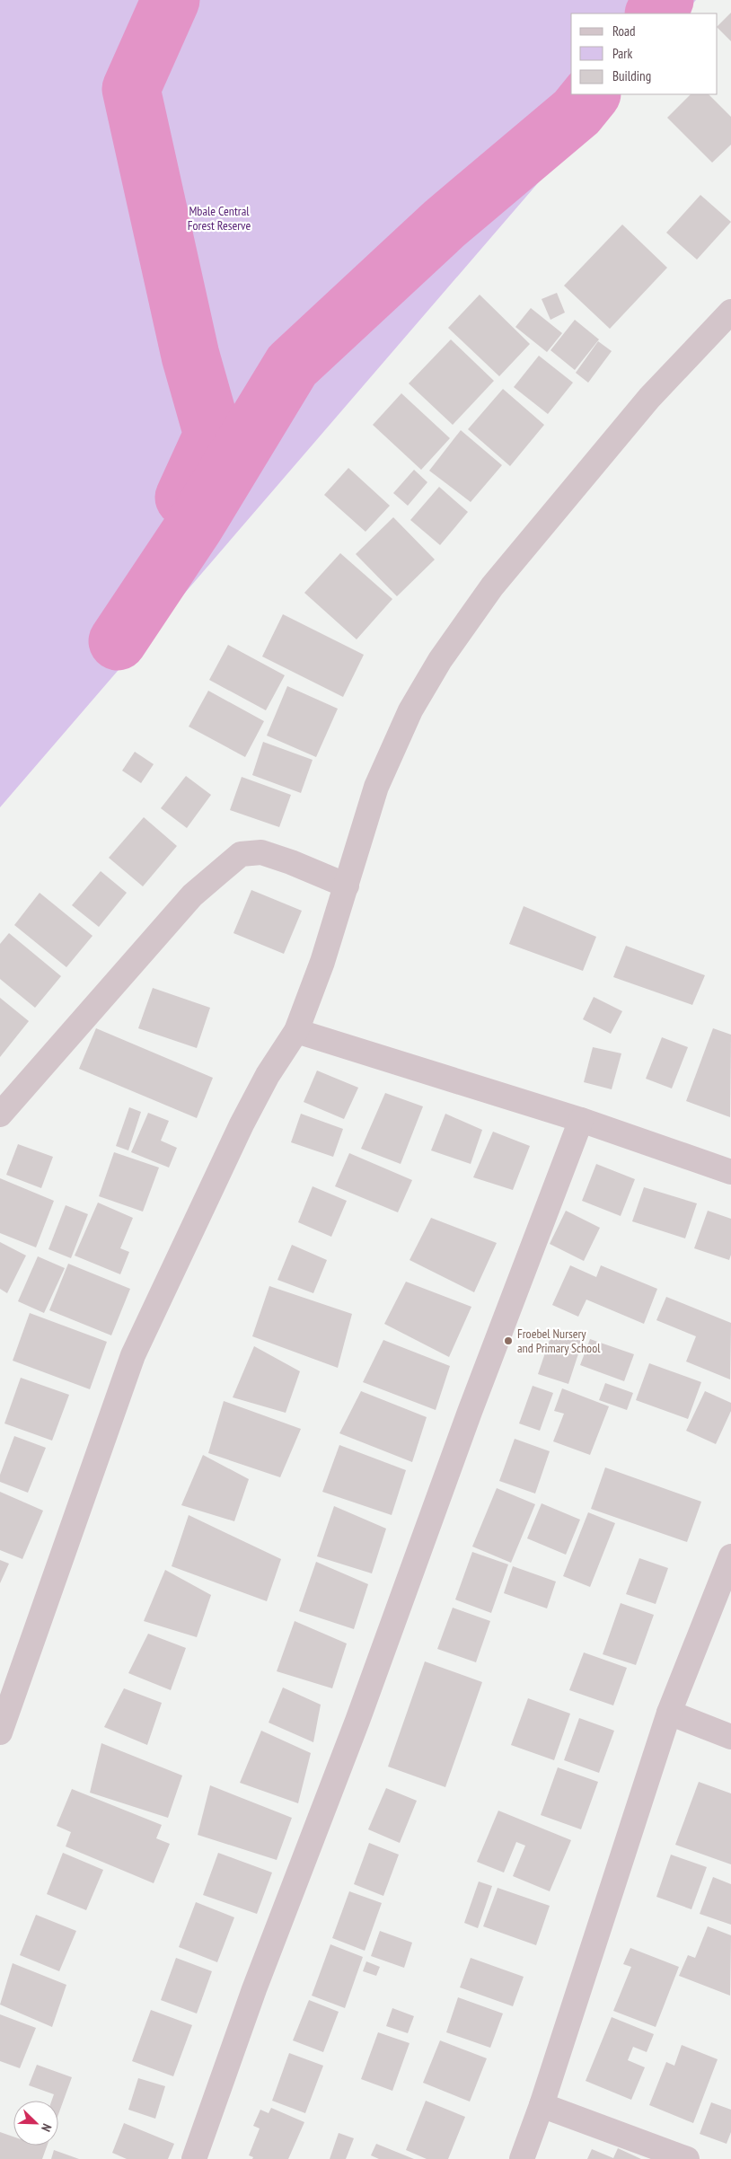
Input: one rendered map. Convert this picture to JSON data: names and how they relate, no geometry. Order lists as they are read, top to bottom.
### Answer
{
  "parks": ["Mbale Central Forest Reserve"],
  "places": ["Froebel Nursery and Primary School"],
  "legend": ["Road", "Park", "Building"],
  "north": "bottom right"
}
